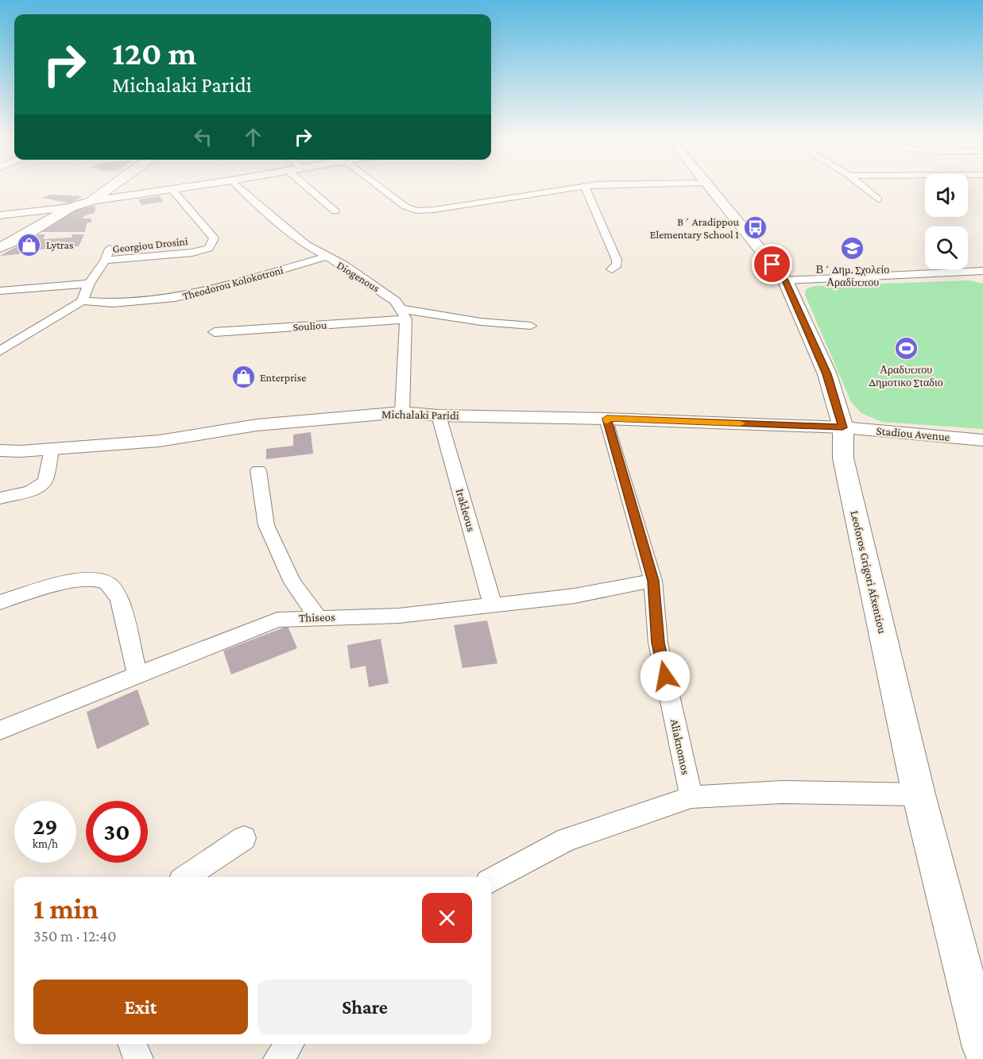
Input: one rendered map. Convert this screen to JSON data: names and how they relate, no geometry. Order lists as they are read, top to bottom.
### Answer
{
  "streets": {
    "main road": ["Leoforos Grigori Afxentiou"],
    "street": [
      "Georgiou Drosini",
      "Diogenous",
      "Theodorou Kolokotroni",
      "Souliou",
      "Michalaki Paridi",
      "Stadiou Avenue",
      "Irakleous",
      "Thiseos",
      "Aliaknomos"
    ]
  },
  "crossings": [
    ["Diogenous", "Theodorou Kolokotroni"],
    ["Diogenous", "Souliou"],
    ["Michalaki Paridi", "Stadiou Avenue"],
    ["Michalaki Paridi", "Irakleous"],
    ["Michalaki Paridi", "Leoforos Grigori Afxentiou"],
    ["Michalaki Paridi", "Aliaknomos"],
    ["Stadiou Avenue", "Leoforos Grigori Afxentiou"],
    ["Irakleous", "Thiseos"],
    ["Thiseos", "Aliaknomos"]
  ],
  "places": {
    "bus stop": ["B´ Aradippou Elementary School 1"],
    "shop": ["Lytras", "Enterprise"],
    "school or university": ["Β´ Δημ. Σχολείο Αραδίππου"],
    "sports": ["Αραδιππου Δημοτικο Σταδιο"]
  },
  "page": {
    "turn": ["120 m", "Michalaki Paridi"],
    "speed": "29 km/h",
    "limit": "30",
    "heading": ["1 min", "350 m · 12:40"],
    "buttons": ["Exit", "Share"]
  }
}
